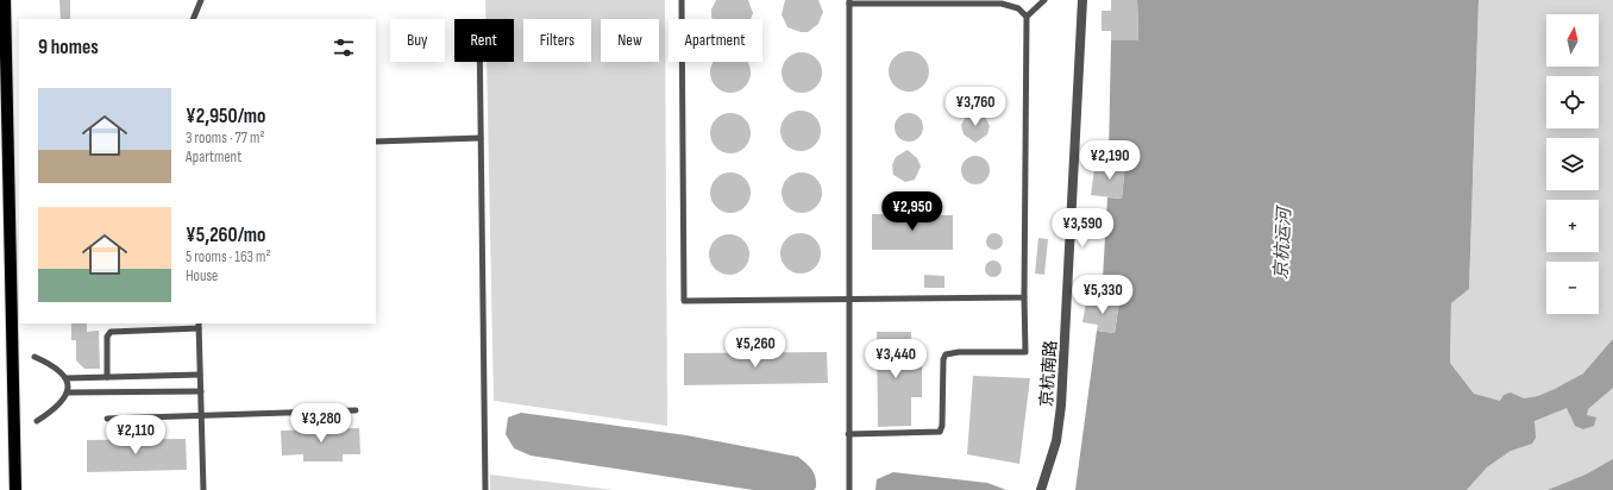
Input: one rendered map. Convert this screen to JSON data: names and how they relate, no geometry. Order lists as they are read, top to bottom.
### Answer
{
  "streets": {
    "street": ["京杭南路"]
  },
  "water": ["京杭运河"],
  "north": "top",
  "page": {
    "map_buttons": ["+", "−"],
    "chip": [
      "Buy",
      "Rent",
      "Filters",
      "New",
      "Apartment"
    ],
    "heading": "9 homes",
    "list": [
      {
        "name": "¥2,950/mo",
        "note": "3 rooms · 77 m² · Apartment"
      },
      {
        "name": "¥5,260/mo",
        "note": "5 rooms · 163 m² · House"
      }
    ],
    "price": [
      "¥3,760",
      "¥2,190",
      "¥2,950",
      "¥3,590",
      "¥5,330",
      "¥5,260",
      "¥3,440",
      "¥3,280",
      "¥2,110"
    ]
  }
}
